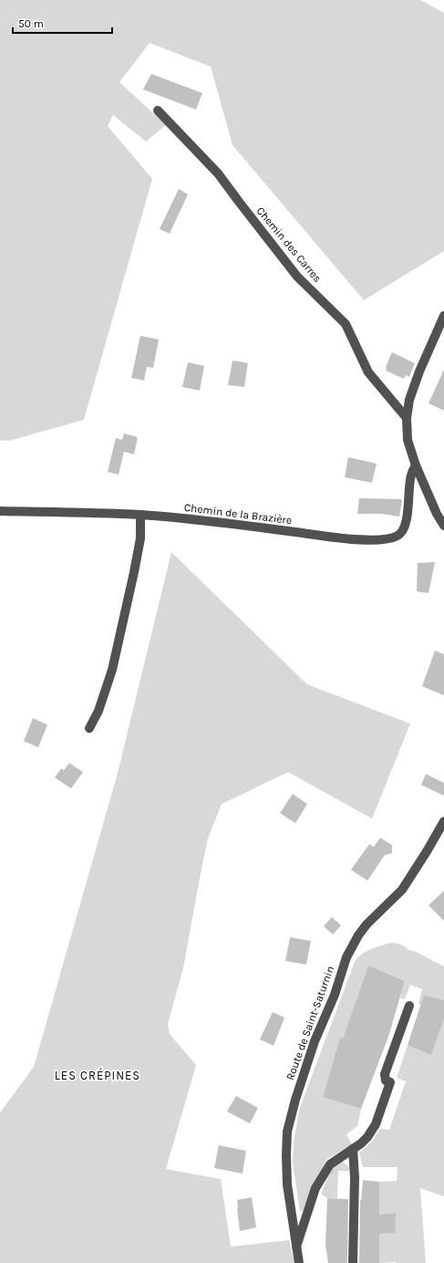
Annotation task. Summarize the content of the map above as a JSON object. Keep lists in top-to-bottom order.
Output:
{
  "streets": {
    "street": ["Chemin des Carres", "Chemin de la Brazière", "Route de Saint-Saturnin"]
  },
  "districts": ["LES CRÉPINES"],
  "scale_bar": "50 m"
}
